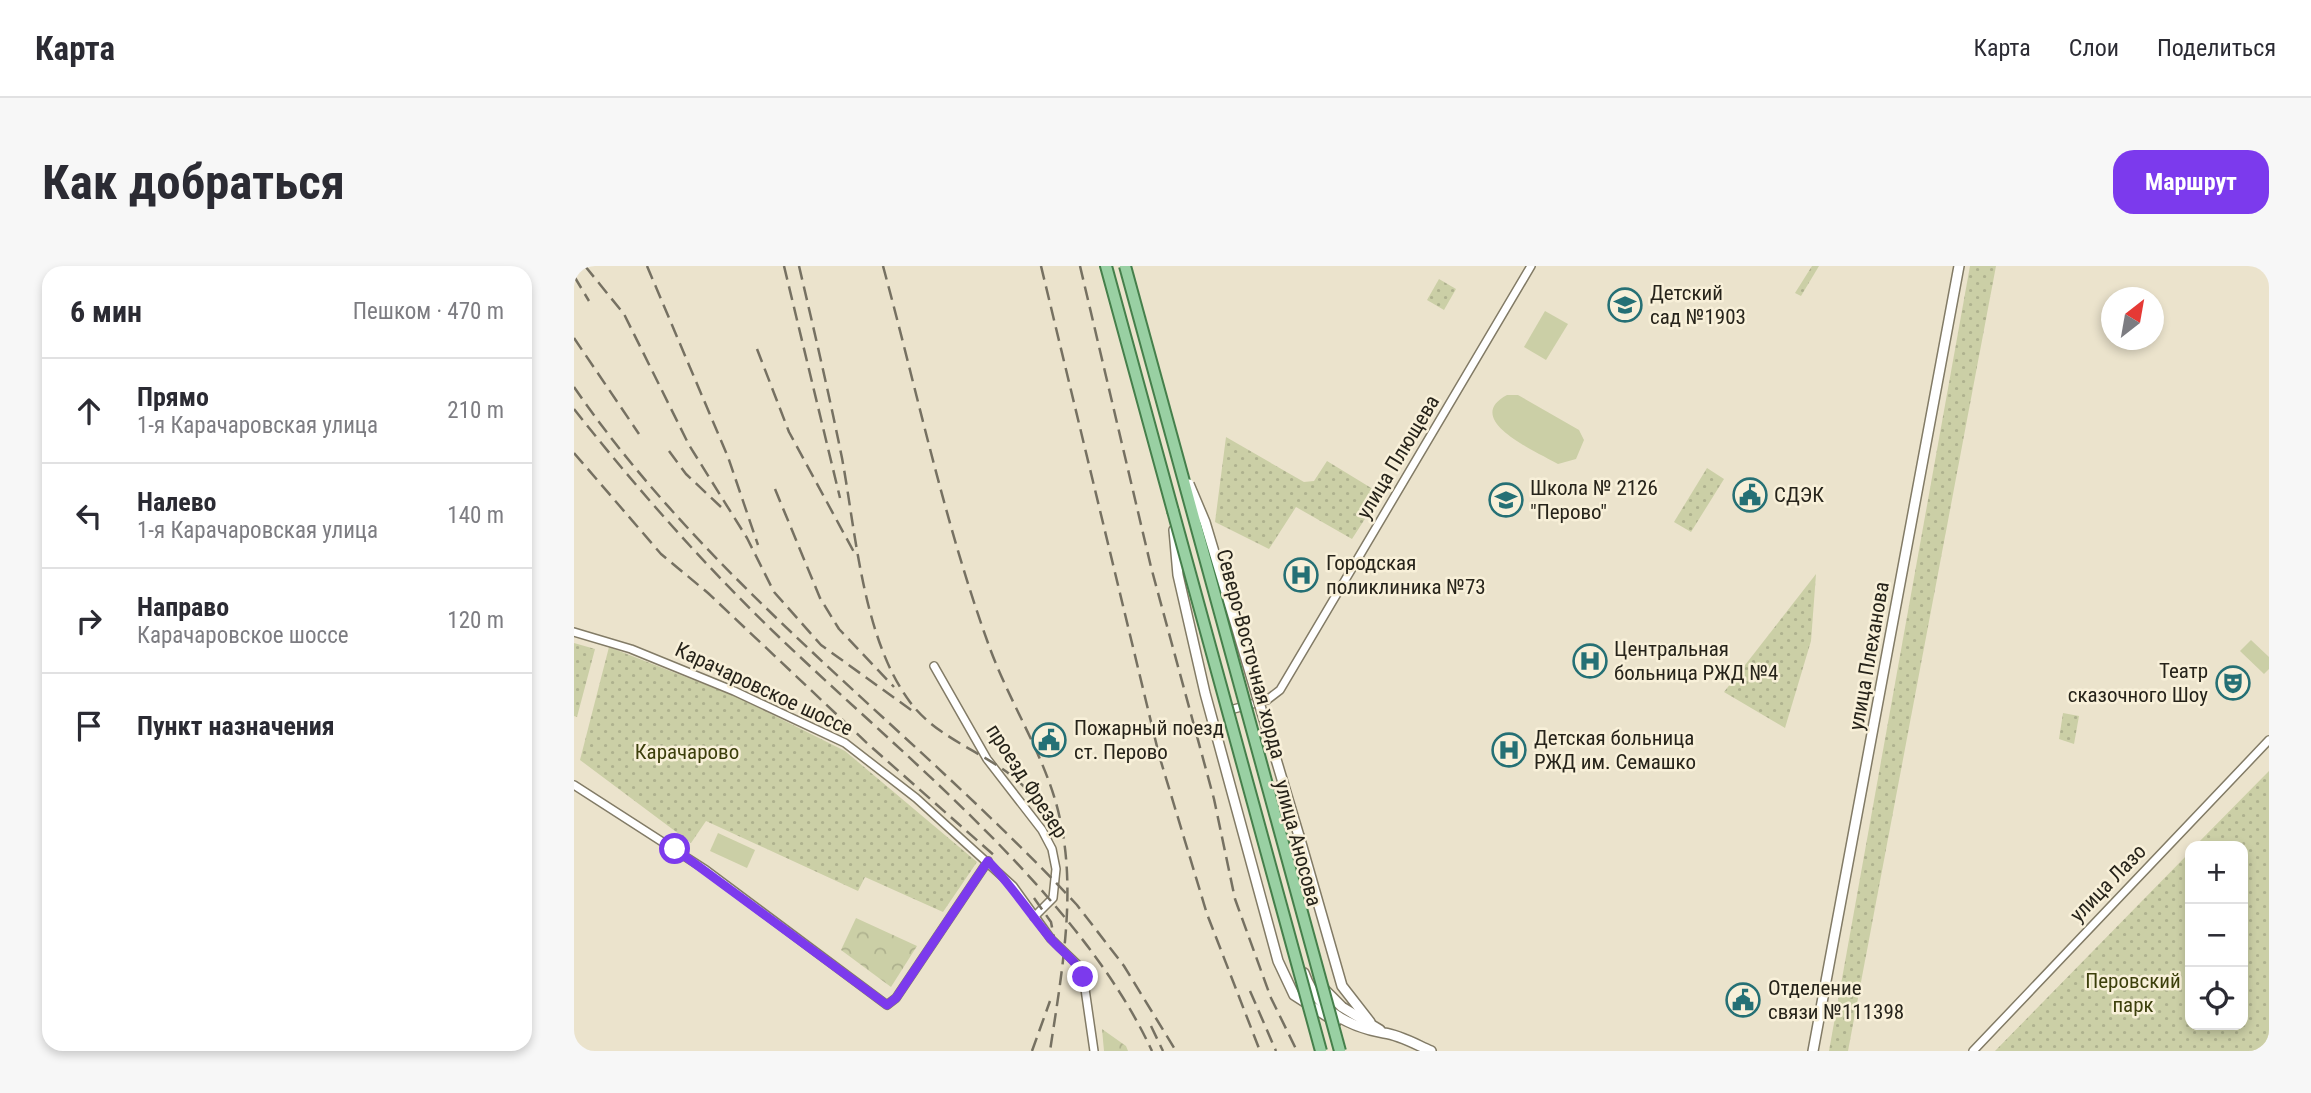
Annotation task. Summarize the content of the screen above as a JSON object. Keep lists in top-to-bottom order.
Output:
{
  "streets": {
    "main road": ["Северо-Восточная хорда"],
    "street": [
      "улица Плющева",
      "улица Плеханова",
      "Карачаровское шоссе",
      "проезд Фрезер",
      "улица Аносова",
      "улица Лазо"
    ]
  },
  "crossings": [
    ["улица Плющева", "улица Аносова"],
    ["Северо-Восточная хорда", "улица Аносова"],
    ["Карачаровское шоссе", "проезд Фрезер"]
  ],
  "parks": ["Карачарово", "Перовский парк"],
  "places": {
    "school or university": ["Детский сад №1903", "Школа № 2126 \"Перово\""],
    "public building": ["СДЭК", "Пожарный поезд ст. Перово", "Отделение связи №111398"],
    "hospital": ["Городская поликлиника №73", "Центральная больница РЖД №4", "Детская больница РЖД им. Семашко"],
    "theatre": ["Театр сказочного Шоу"]
  },
  "north": "top right",
  "page": {
    "header": "Карта",
    "nav": ["Карта", "Слои", "Поделиться"],
    "buttons": "Маршрут",
    "title": "Как добраться",
    "heading": ["6 мин", "Пешком · 470 m"],
    "list": [
      ["Прямо", "1-я Карачаровская улица", "210 m"],
      ["Налево", "1-я Карачаровская улица", "140 m"],
      ["Направо", "Карачаровское шоссе", "120 m"],
      "Пункт назначения"
    ],
    "map_buttons": ["+", "−"]
  }
}
